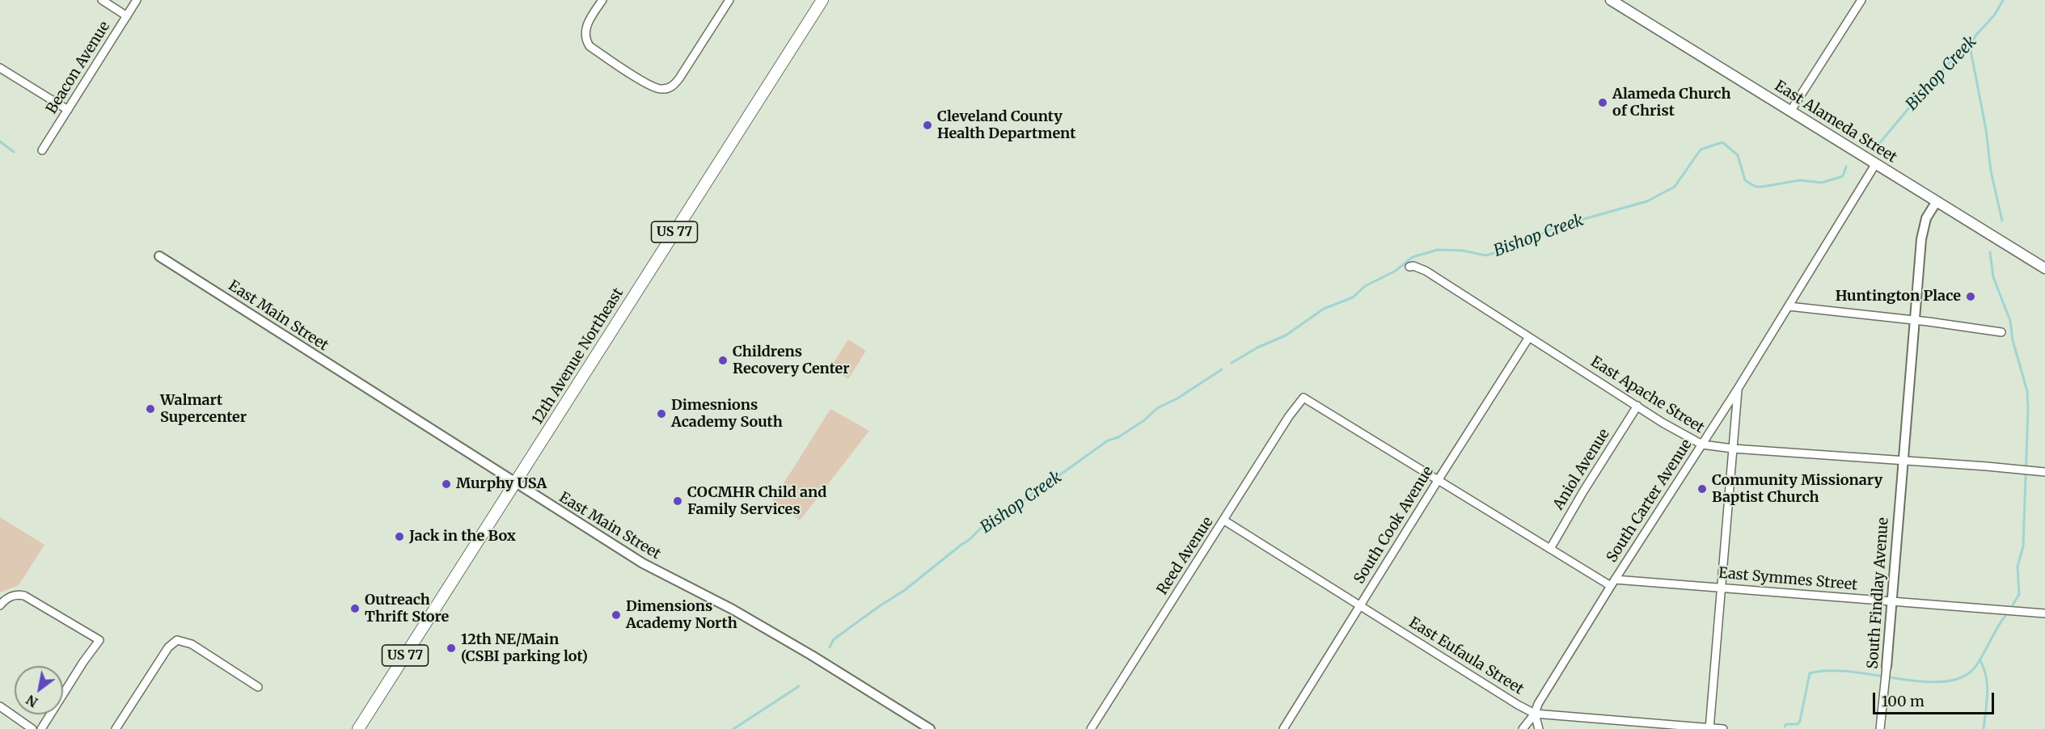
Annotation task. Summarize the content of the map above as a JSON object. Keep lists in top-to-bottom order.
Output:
{
  "streets": {
    "main road": ["East Alameda Street", "US 77", "12th Avenue Northeast"],
    "street": [
      "Beacon Avenue",
      "East Main Street",
      "East Apache Street",
      "Aniol Avenue",
      "South Carter Avenue",
      "South Cook Avenue",
      "Reed Avenue",
      "East Symmes Street",
      "South Findlay Avenue",
      "East Eufaula Street"
    ]
  },
  "crossings": [
    ["East Alameda Street", "South Carter Avenue"],
    ["East Alameda Street", "South Findlay Avenue"],
    ["East Main Street", "12th Avenue Northeast"],
    ["East Apache Street", "Aniol Avenue"],
    ["East Apache Street", "South Carter Avenue"],
    ["East Apache Street", "South Cook Avenue"],
    ["East Apache Street", "South Findlay Avenue"],
    ["Aniol Avenue", "East Symmes Street"],
    ["South Carter Avenue", "East Symmes Street"],
    ["South Carter Avenue", "East Eufaula Street"],
    ["South Cook Avenue", "East Symmes Street"],
    ["South Cook Avenue", "East Eufaula Street"],
    ["Reed Avenue", "East Symmes Street"],
    ["Reed Avenue", "East Eufaula Street"],
    ["East Symmes Street", "South Findlay Avenue"]
  ],
  "water": ["Bishop Creek"],
  "places": [
    "Alameda Church of Christ",
    "Cleveland County Health Department",
    "Huntington Place",
    "Childrens Recovery Center",
    "Walmart Supercenter",
    "Dimesnions Academy South",
    "Murphy USA",
    "Community Missionary Baptist Church",
    "COCMHR Child and Family Services",
    "Jack in the Box",
    "Outreach Thrift Store",
    "Dimensions Academy North",
    "12th NE/Main (CSBI parking lot)"
  ],
  "scale_bar": "100 m",
  "north": "bottom left"
}
